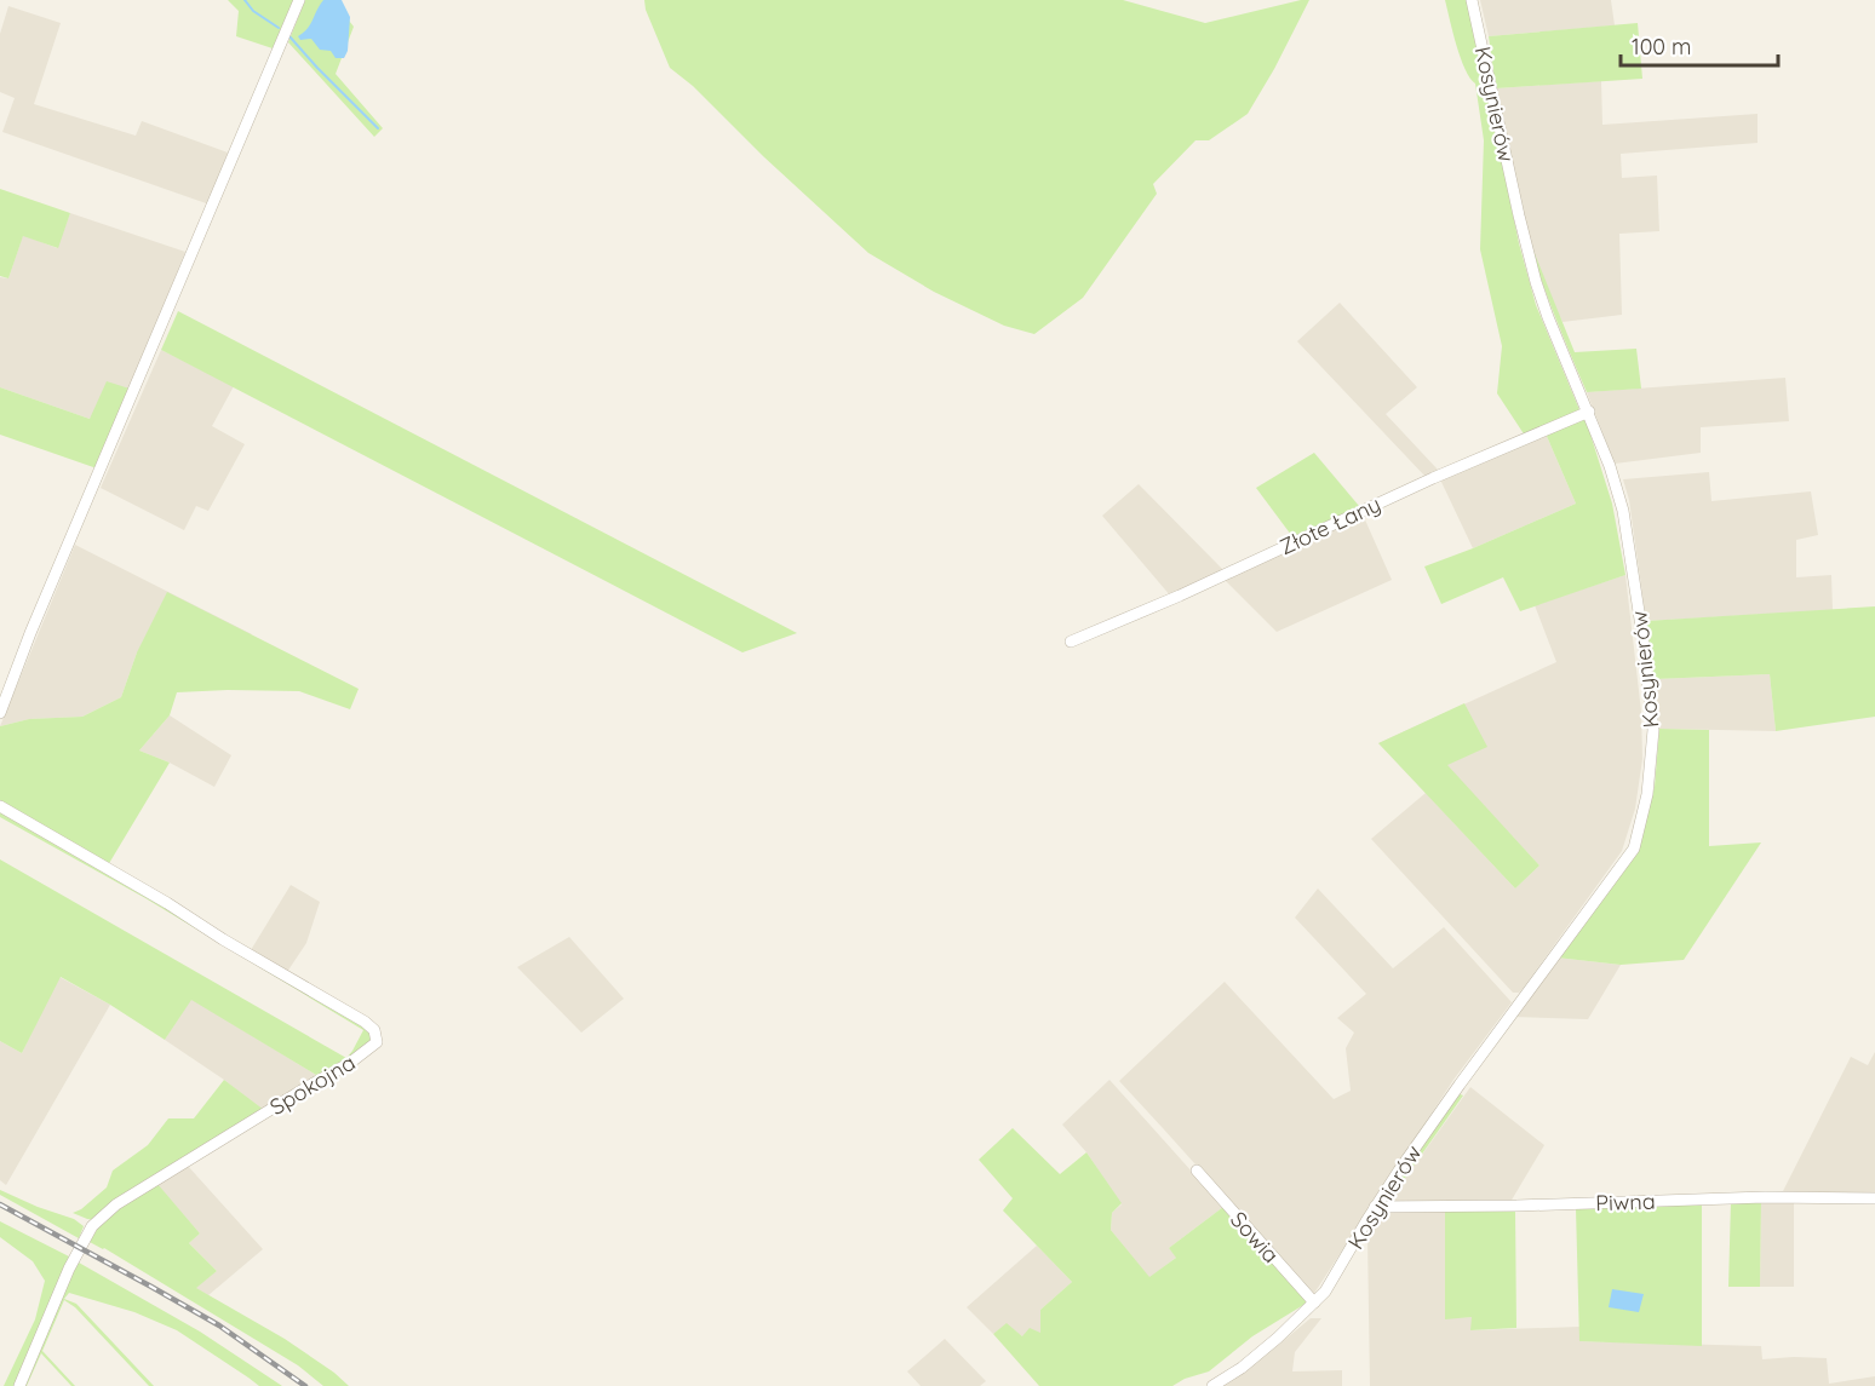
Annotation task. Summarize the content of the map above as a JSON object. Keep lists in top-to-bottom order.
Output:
{
  "streets": {
    "street": [
      "Kosynierów",
      "Złote Łany",
      "Spokojna",
      "Piwna",
      "Sowia"
    ]
  },
  "crossings": [
    ["Kosynierów", "Złote Łany"],
    ["Kosynierów", "Piwna"],
    ["Kosynierów", "Sowia"]
  ],
  "scale_bar": "100 m"
}
